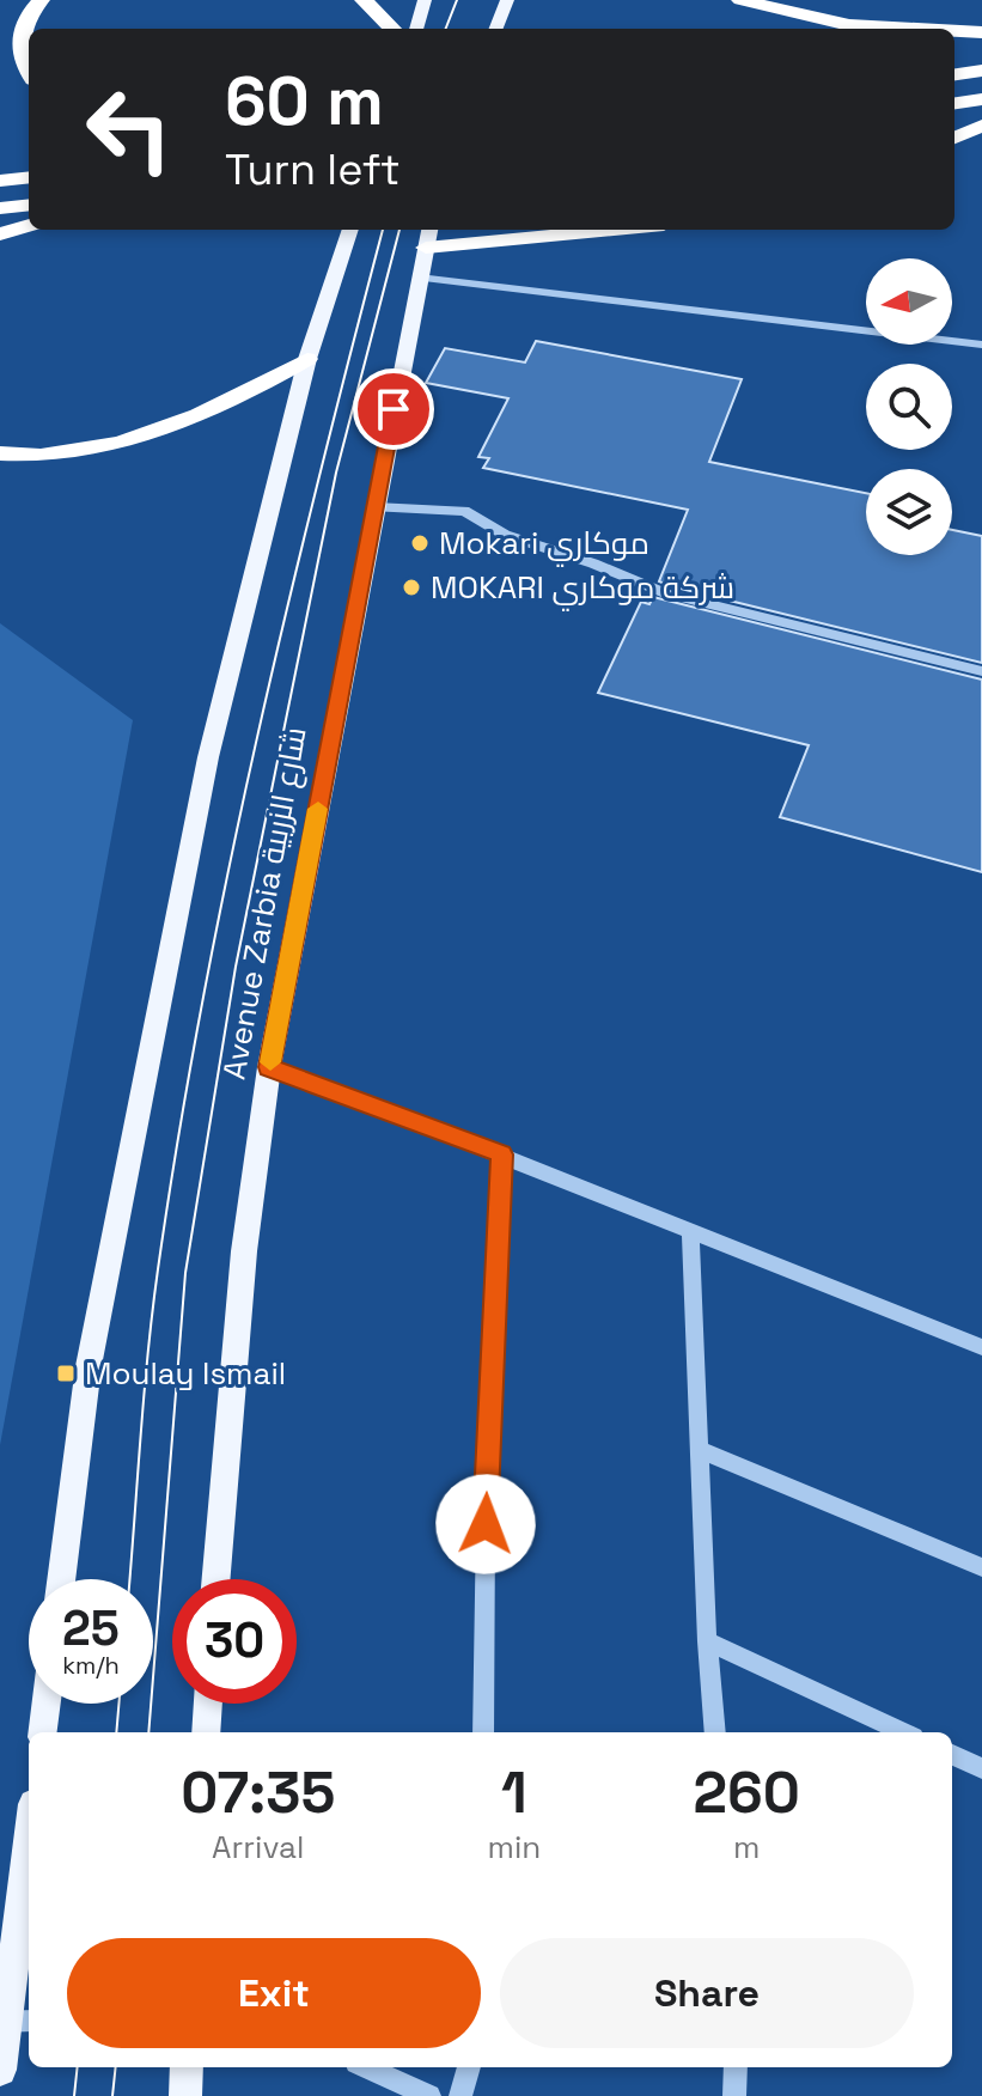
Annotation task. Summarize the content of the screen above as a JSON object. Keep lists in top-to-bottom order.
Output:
{
  "streets": {
    "main road": ["Avenue Zarbia شارع الزربية"]
  },
  "places": {
    "other": ["Mokari موكاري", "MOKARI شركة موكاري"],
    "transit": ["Moulay Ismail"]
  },
  "north": "left",
  "page": {
    "turn": ["60 m", "Turn left"],
    "speed": "25 km/h",
    "limit": "30",
    "eta": [
      "07:35",
      "Arrival",
      "1",
      "min",
      "260",
      "m"
    ],
    "buttons": ["Exit", "Share"]
  }
}
